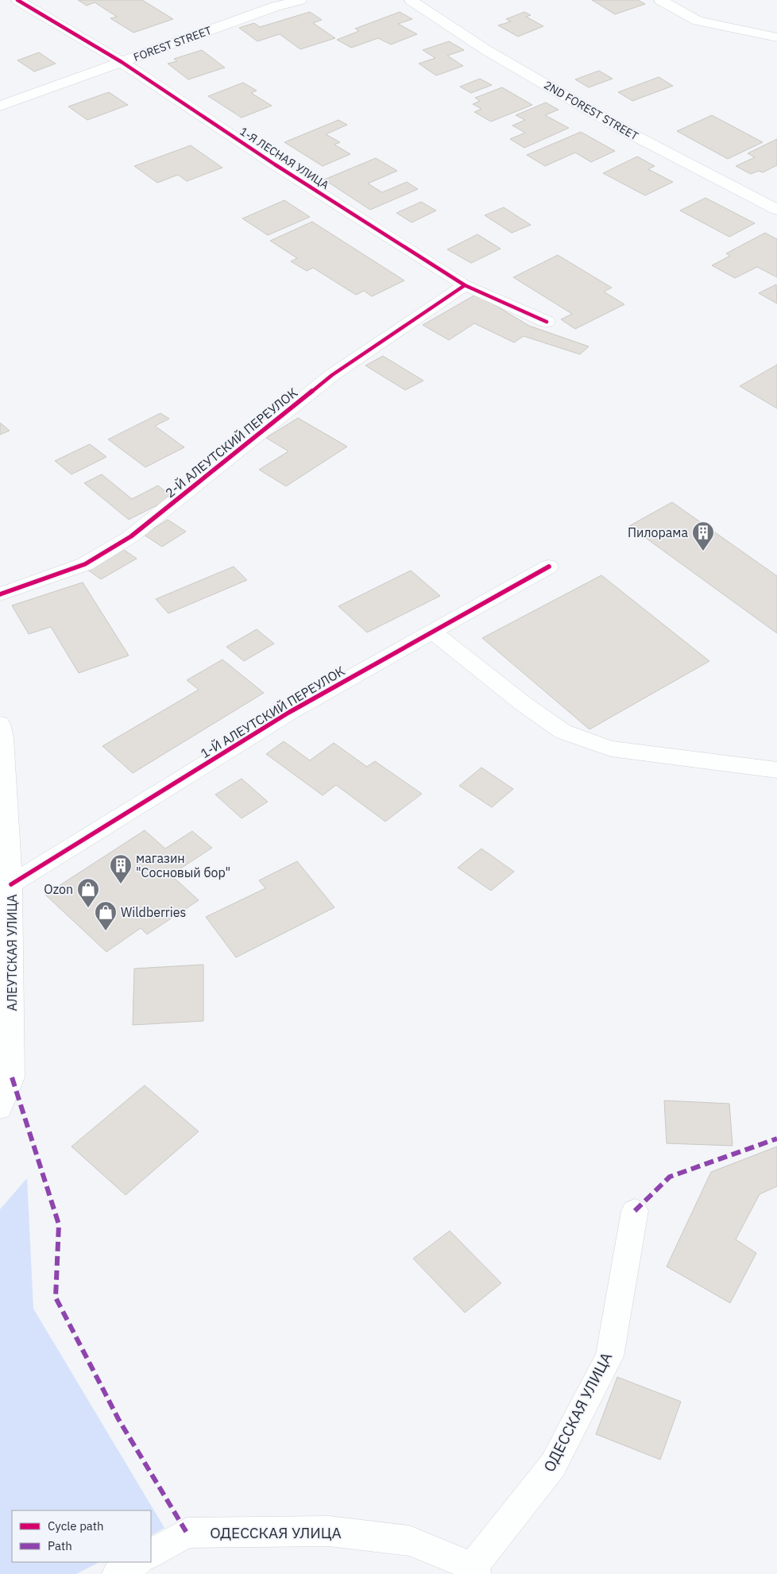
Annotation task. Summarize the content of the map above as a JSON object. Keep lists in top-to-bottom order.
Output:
{
  "streets": {
    "street": [
      "FOREST STREET",
      "2ND FOREST STREET",
      "1-Я ЛЕСНАЯ УЛИЦА",
      "2-Й АЛЕУТСКИЙ ПЕРЕУЛОК",
      "1-Й АЛЕУТСКИЙ ПЕРЕУЛОК",
      "АЛЕУТСКАЯ УЛИЦА",
      "ОДЕССКАЯ УЛИЦА"
    ]
  },
  "crossings": [
    ["FOREST STREET", "1-Я ЛЕСНАЯ УЛИЦА"],
    ["1-Я ЛЕСНАЯ УЛИЦА", "2-Й АЛЕУТСКИЙ ПЕРЕУЛОК"],
    ["1-Й АЛЕУТСКИЙ ПЕРЕУЛОК", "АЛЕУТСКАЯ УЛИЦА"]
  ],
  "places": {
    "building": ["Пилорама", "магазин \"Сосновый бор\""],
    "shop": ["Ozon", "Wildberries"]
  },
  "legend": ["Cycle path", "Path"]
}
